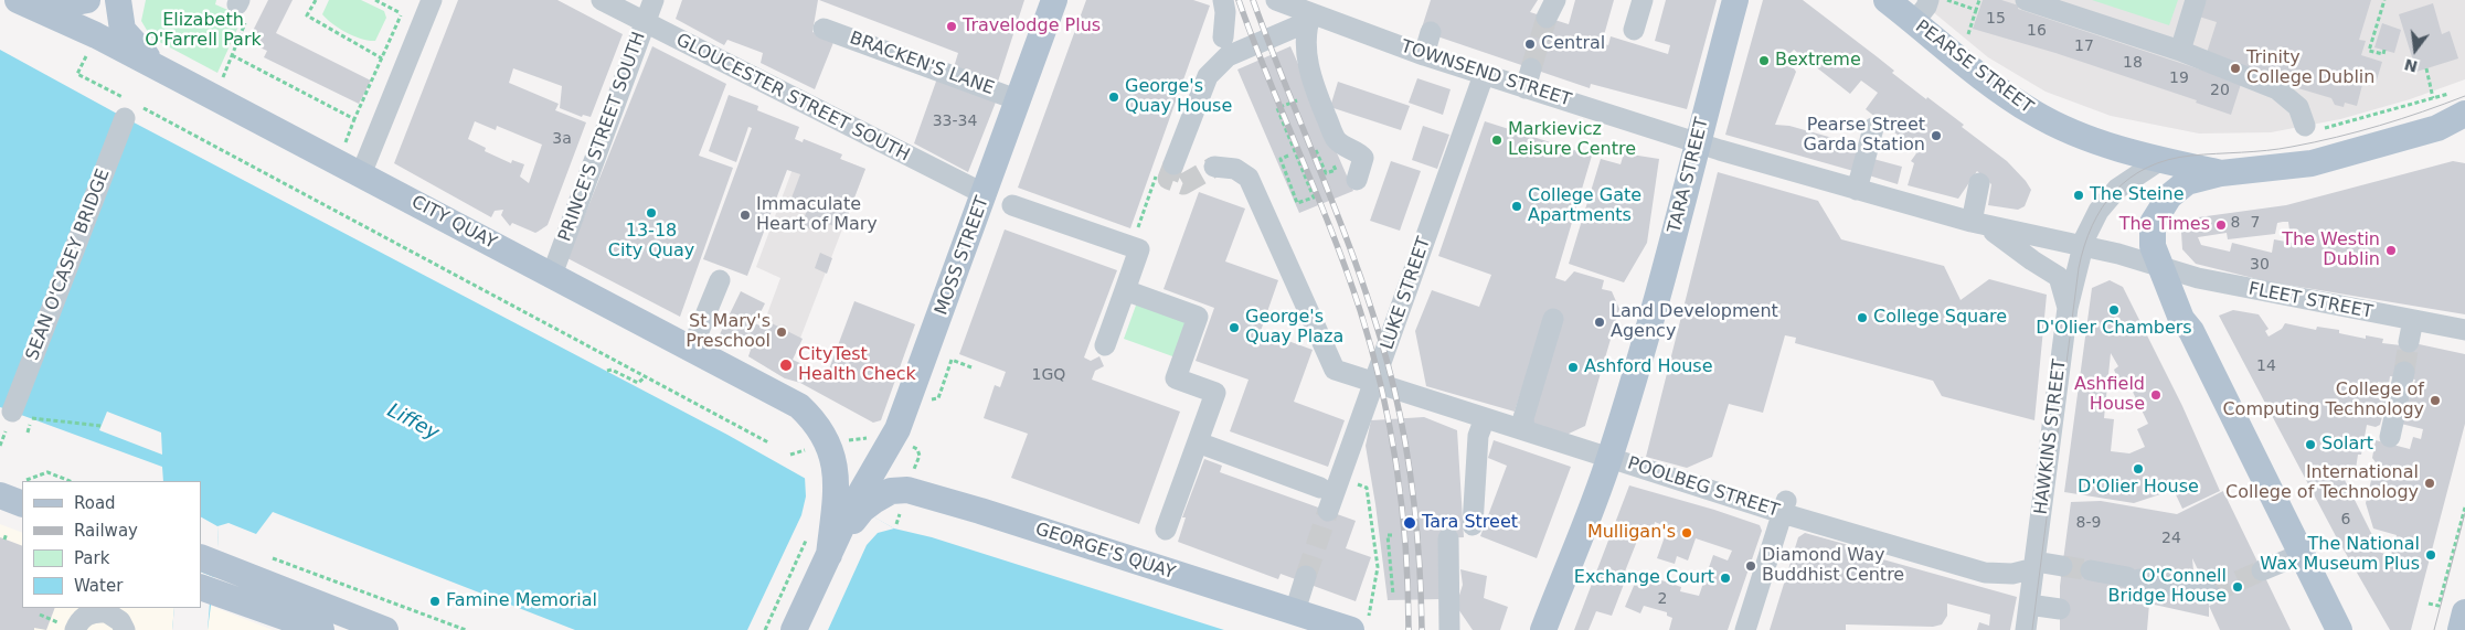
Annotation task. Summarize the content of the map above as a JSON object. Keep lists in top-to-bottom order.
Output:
{
  "streets": {
    "main road": [
      "PEARSE STREET",
      "TARA STREET",
      "CITY QUAY",
      "MOSS STREET",
      "GEORGE'S QUAY"
    ],
    "street": [
      "BRACKEN'S LANE",
      "TOWNSEND STREET",
      "GLOUCESTER STREET SOUTH",
      "PRINCE'S STREET SOUTH",
      "SEAN O'CASEY BRIDGE",
      "LUKE STREET",
      "FLEET STREET",
      "HAWKINS STREET",
      "POOLBEG STREET"
    ]
  },
  "crossings": [
    ["BRACKEN'S LANE", "MOSS STREET"],
    ["PEARSE STREET", "HAWKINS STREET"],
    ["TOWNSEND STREET", "TARA STREET"],
    ["TOWNSEND STREET", "LUKE STREET"],
    ["TOWNSEND STREET", "FLEET STREET"],
    ["TOWNSEND STREET", "HAWKINS STREET"],
    ["GLOUCESTER STREET SOUTH", "PRINCE'S STREET SOUTH"],
    ["GLOUCESTER STREET SOUTH", "MOSS STREET"],
    ["PRINCE'S STREET SOUTH", "CITY QUAY"],
    ["TARA STREET", "POOLBEG STREET"],
    ["CITY QUAY", "MOSS STREET"],
    ["CITY QUAY", "GEORGE'S QUAY"],
    ["MOSS STREET", "GEORGE'S QUAY"],
    ["LUKE STREET", "POOLBEG STREET"],
    ["HAWKINS STREET", "POOLBEG STREET"]
  ],
  "water": ["Liffey"],
  "parks": ["Elizabeth O'Farrell Park"],
  "places": [
    "Travelodge Plus",
    "Central",
    "Bextreme",
    "Trinity College Dublin",
    "George's Quay House",
    "Pearse Street Garda Station",
    "Markievicz Leisure Centre",
    "The Steine",
    "College Gate Apartments",
    "13-18 City Quay",
    "Immaculate Heart of Mary",
    "The Times",
    "The Westin Dublin",
    "D'Olier Chambers",
    "College Square",
    "Land Development Agency",
    "George's Quay Plaza",
    "St Mary's Preschool",
    "CityTest Health Check",
    "Ashford House",
    "Ashfield House",
    "College of Computing Technology",
    "Solart",
    "D'Olier House",
    "International College of Technology",
    "Tara Street",
    "Mulligan's",
    "The National Wax Museum Plus",
    "Diamond Way Buddhist Centre",
    "Exchange Court",
    "O'Connell Bridge House",
    "Famine Memorial"
  ],
  "house_numbers": [
    "15",
    "16",
    "17",
    "18",
    "19",
    "20",
    "33-34",
    "3a",
    "8",
    "7",
    "30",
    "14",
    "1GQ",
    "6",
    "8-9",
    "24",
    "2"
  ],
  "legend": [
    "Road",
    "Railway",
    "Park",
    "Water"
  ],
  "north": "bottom"
}
